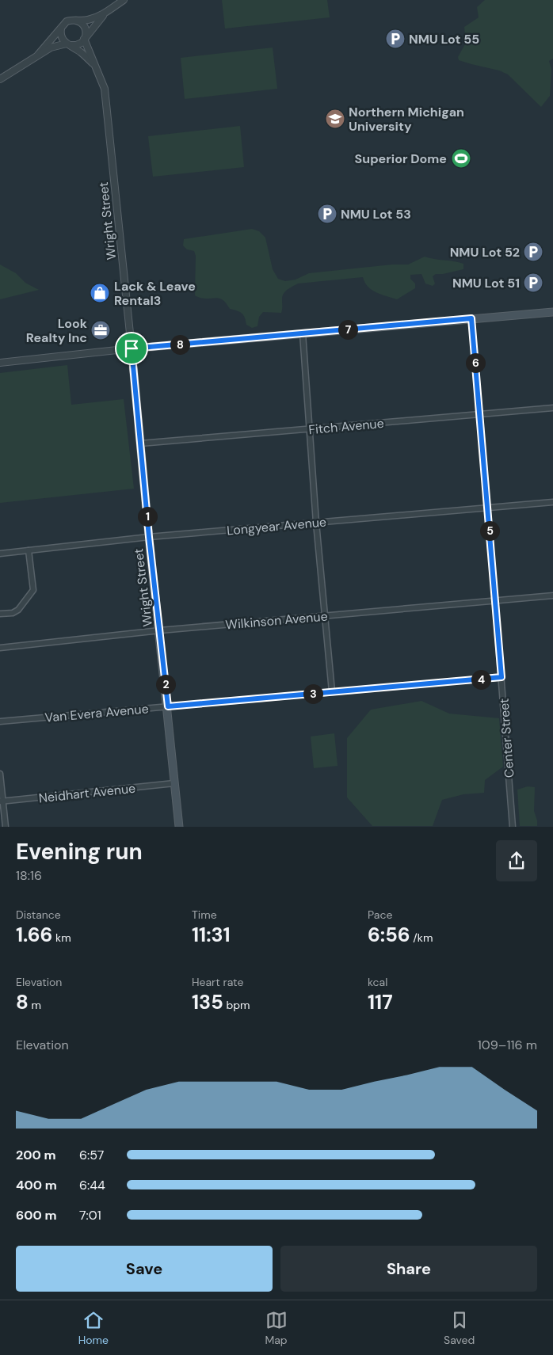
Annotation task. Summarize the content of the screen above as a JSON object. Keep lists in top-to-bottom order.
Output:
{
  "streets": {
    "main road": ["Wright Street"],
    "street": [
      "Fitch Avenue",
      "Longyear Avenue",
      "Wilkinson Avenue",
      "Van Evera Avenue",
      "Center Street",
      "Neidhart Avenue"
    ]
  },
  "crossings": [
    ["Wright Street", "Fitch Avenue"],
    ["Wright Street", "Longyear Avenue"],
    ["Wright Street", "Wilkinson Avenue"],
    ["Wright Street", "Van Evera Avenue"],
    ["Wright Street", "Neidhart Avenue"],
    ["Fitch Avenue", "Center Street"],
    ["Longyear Avenue", "Center Street"],
    ["Wilkinson Avenue", "Center Street"],
    ["Van Evera Avenue", "Center Street"]
  ],
  "places": {
    "parking": [
      "NMU Lot 55",
      "NMU Lot 53",
      "NMU Lot 52",
      "NMU Lot 51"
    ],
    "school or university": ["Northern Michigan University"],
    "sports": ["Superior Dome"],
    "shop": ["Lack & Leave Rental3"],
    "office": ["Look Realty Inc"]
  },
  "page": {
    "pins": [
      "7",
      "8",
      "6",
      "1",
      "5",
      "4",
      "2",
      "3"
    ],
    "heading": ["Evening run", "18:16"],
    "stats": [
      ["Distance", "1.66 km"],
      ["Time", "11:31"],
      ["Pace", "6:56 /km"],
      ["Elevation", "8 m"],
      ["Heart rate", "135 bpm"],
      ["kcal", "117"]
    ],
    "chart": ["Elevation", "109–116 m"],
    "list": [
      {
        "name": "200 m",
        "note": "6:57"
      },
      {
        "name": "400 m",
        "note": "6:44"
      },
      {
        "name": "600 m",
        "note": "7:01"
      }
    ],
    "buttons": ["Save", "Share"],
    "tabs": ["Home", "Map", "Saved"]
  }
}
